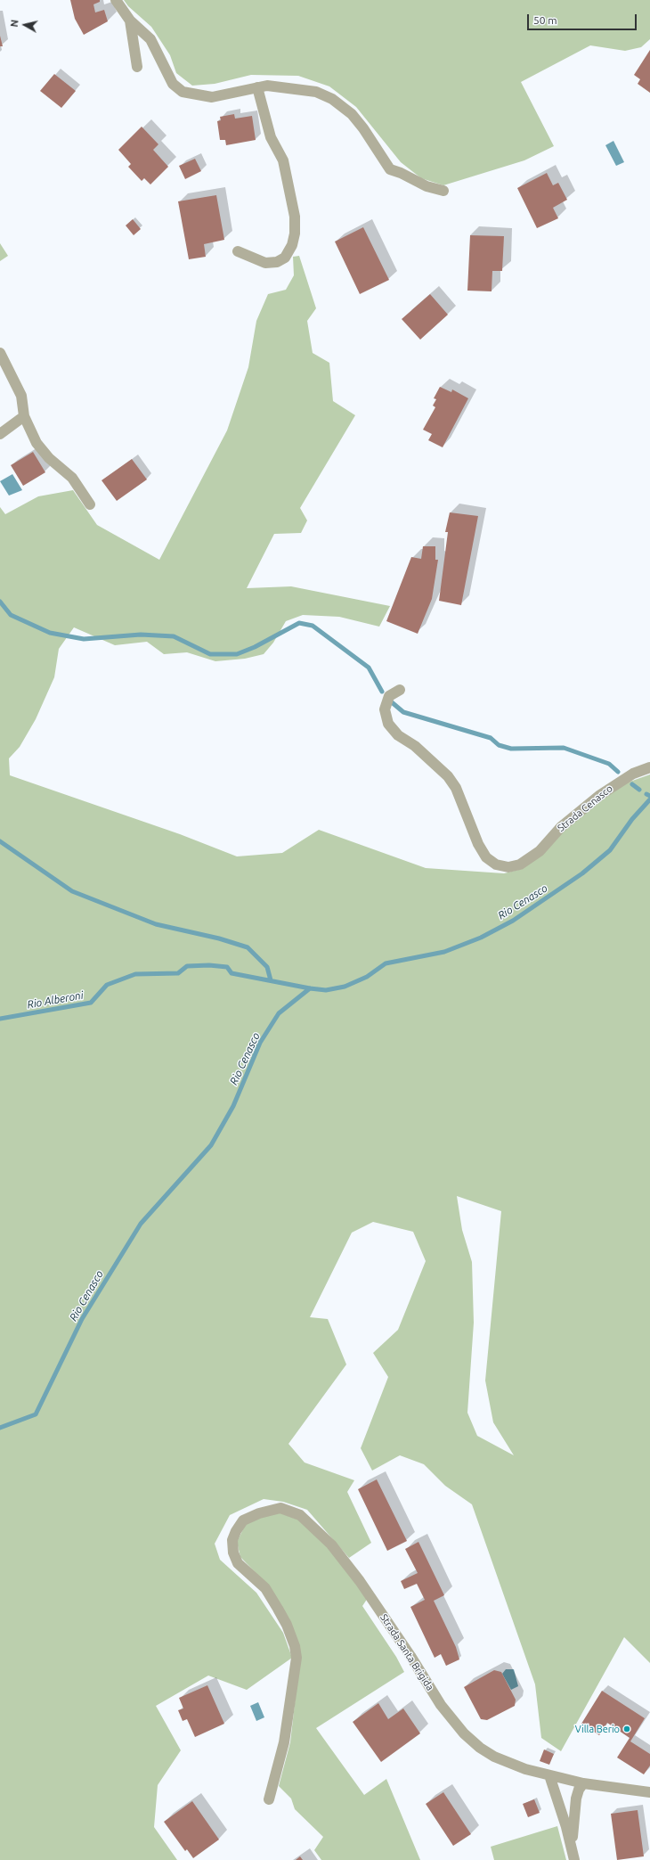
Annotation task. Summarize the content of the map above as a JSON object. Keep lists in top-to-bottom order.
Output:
{
  "streets": {
    "street": ["Strada Cenasco", "Strada Santa Brigida"]
  },
  "water": ["Rio Cenasco", "Rio Alberoni"],
  "places": ["Villa Berio"],
  "scale_bar": "50 m",
  "north": "left"
}
